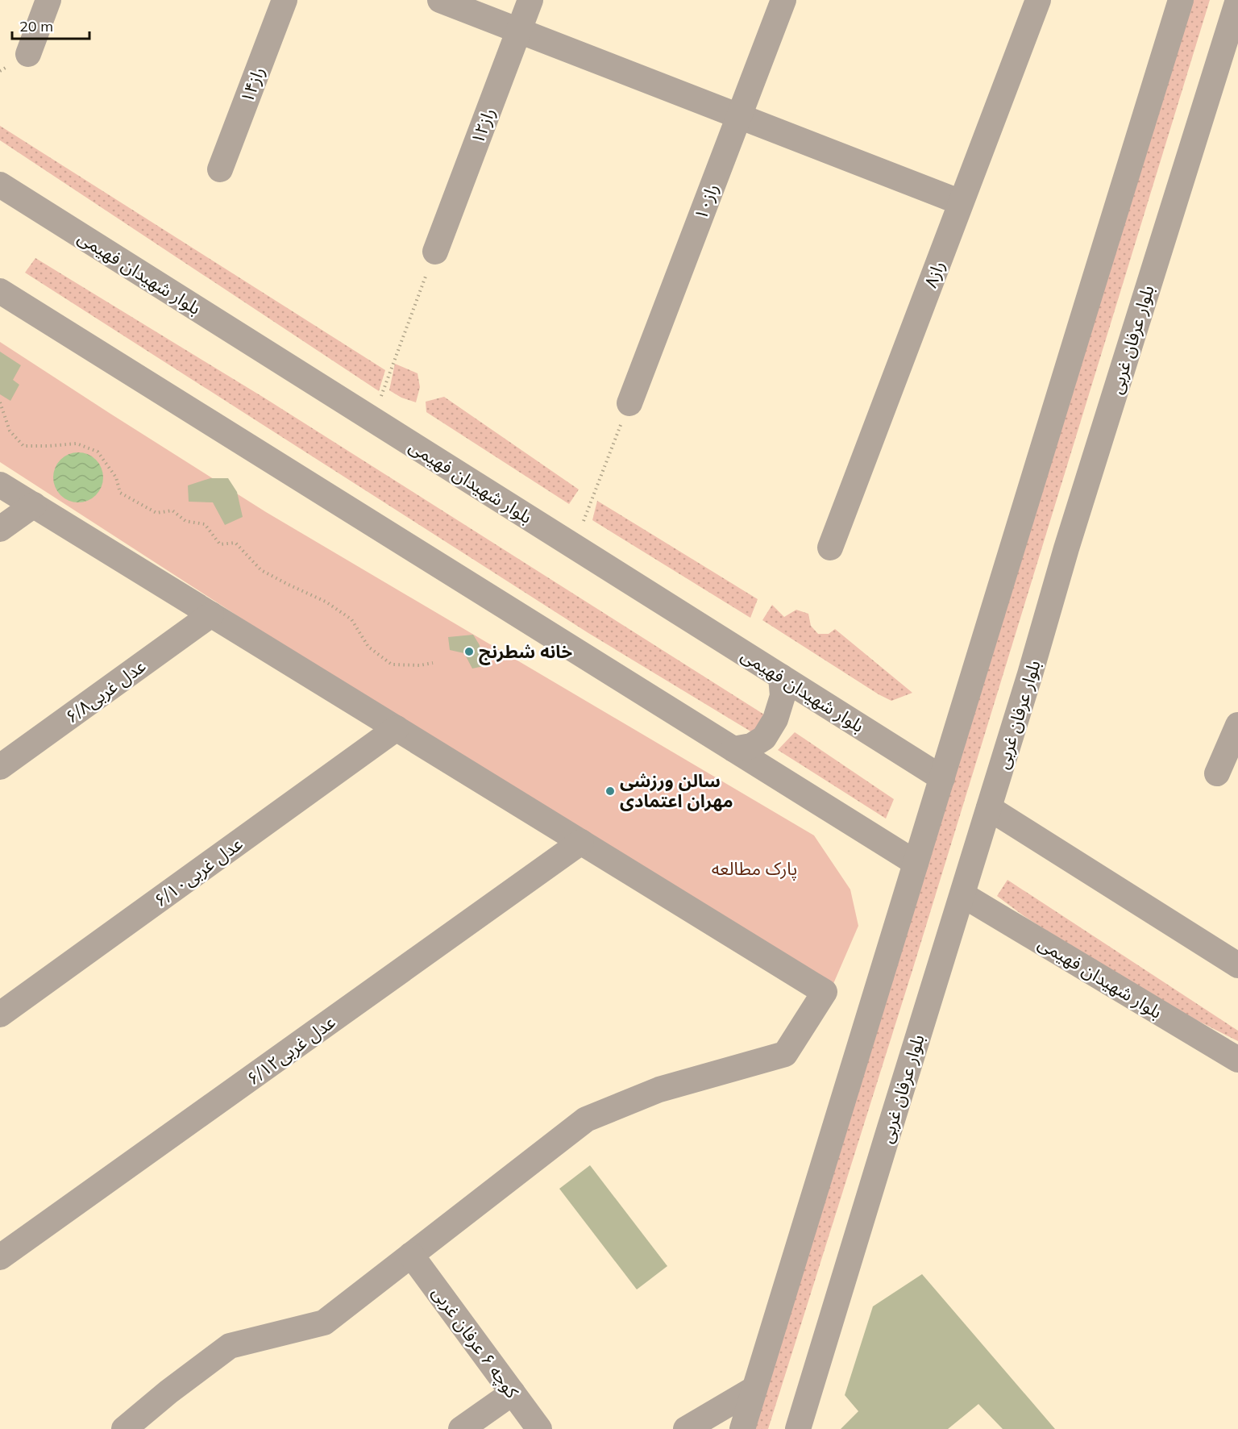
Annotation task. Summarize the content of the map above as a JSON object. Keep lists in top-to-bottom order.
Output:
{
  "streets": {
    "street": [
      "راز۱۴",
      "راز۱۲",
      "راز۱۰",
      "بلوار شهیدان فهیمی",
      "راز۸",
      "بلوار عرفان غربی",
      "۶/۸عدل غربی",
      "۶/۱۰عدل غربی",
      "۶/۱۲عدل غربی",
      "کوچه ۶ عرفان غربی"
    ]
  },
  "crossings": [
    ["بلوار شهیدان فهیمی", "بلوار عرفان غربی"]
  ],
  "parks": ["پارک مطالعه"],
  "places": ["خانه شطرنج", "سالن ورزشی مهران اعتمادی"],
  "scale_bar": "20 m"
}
